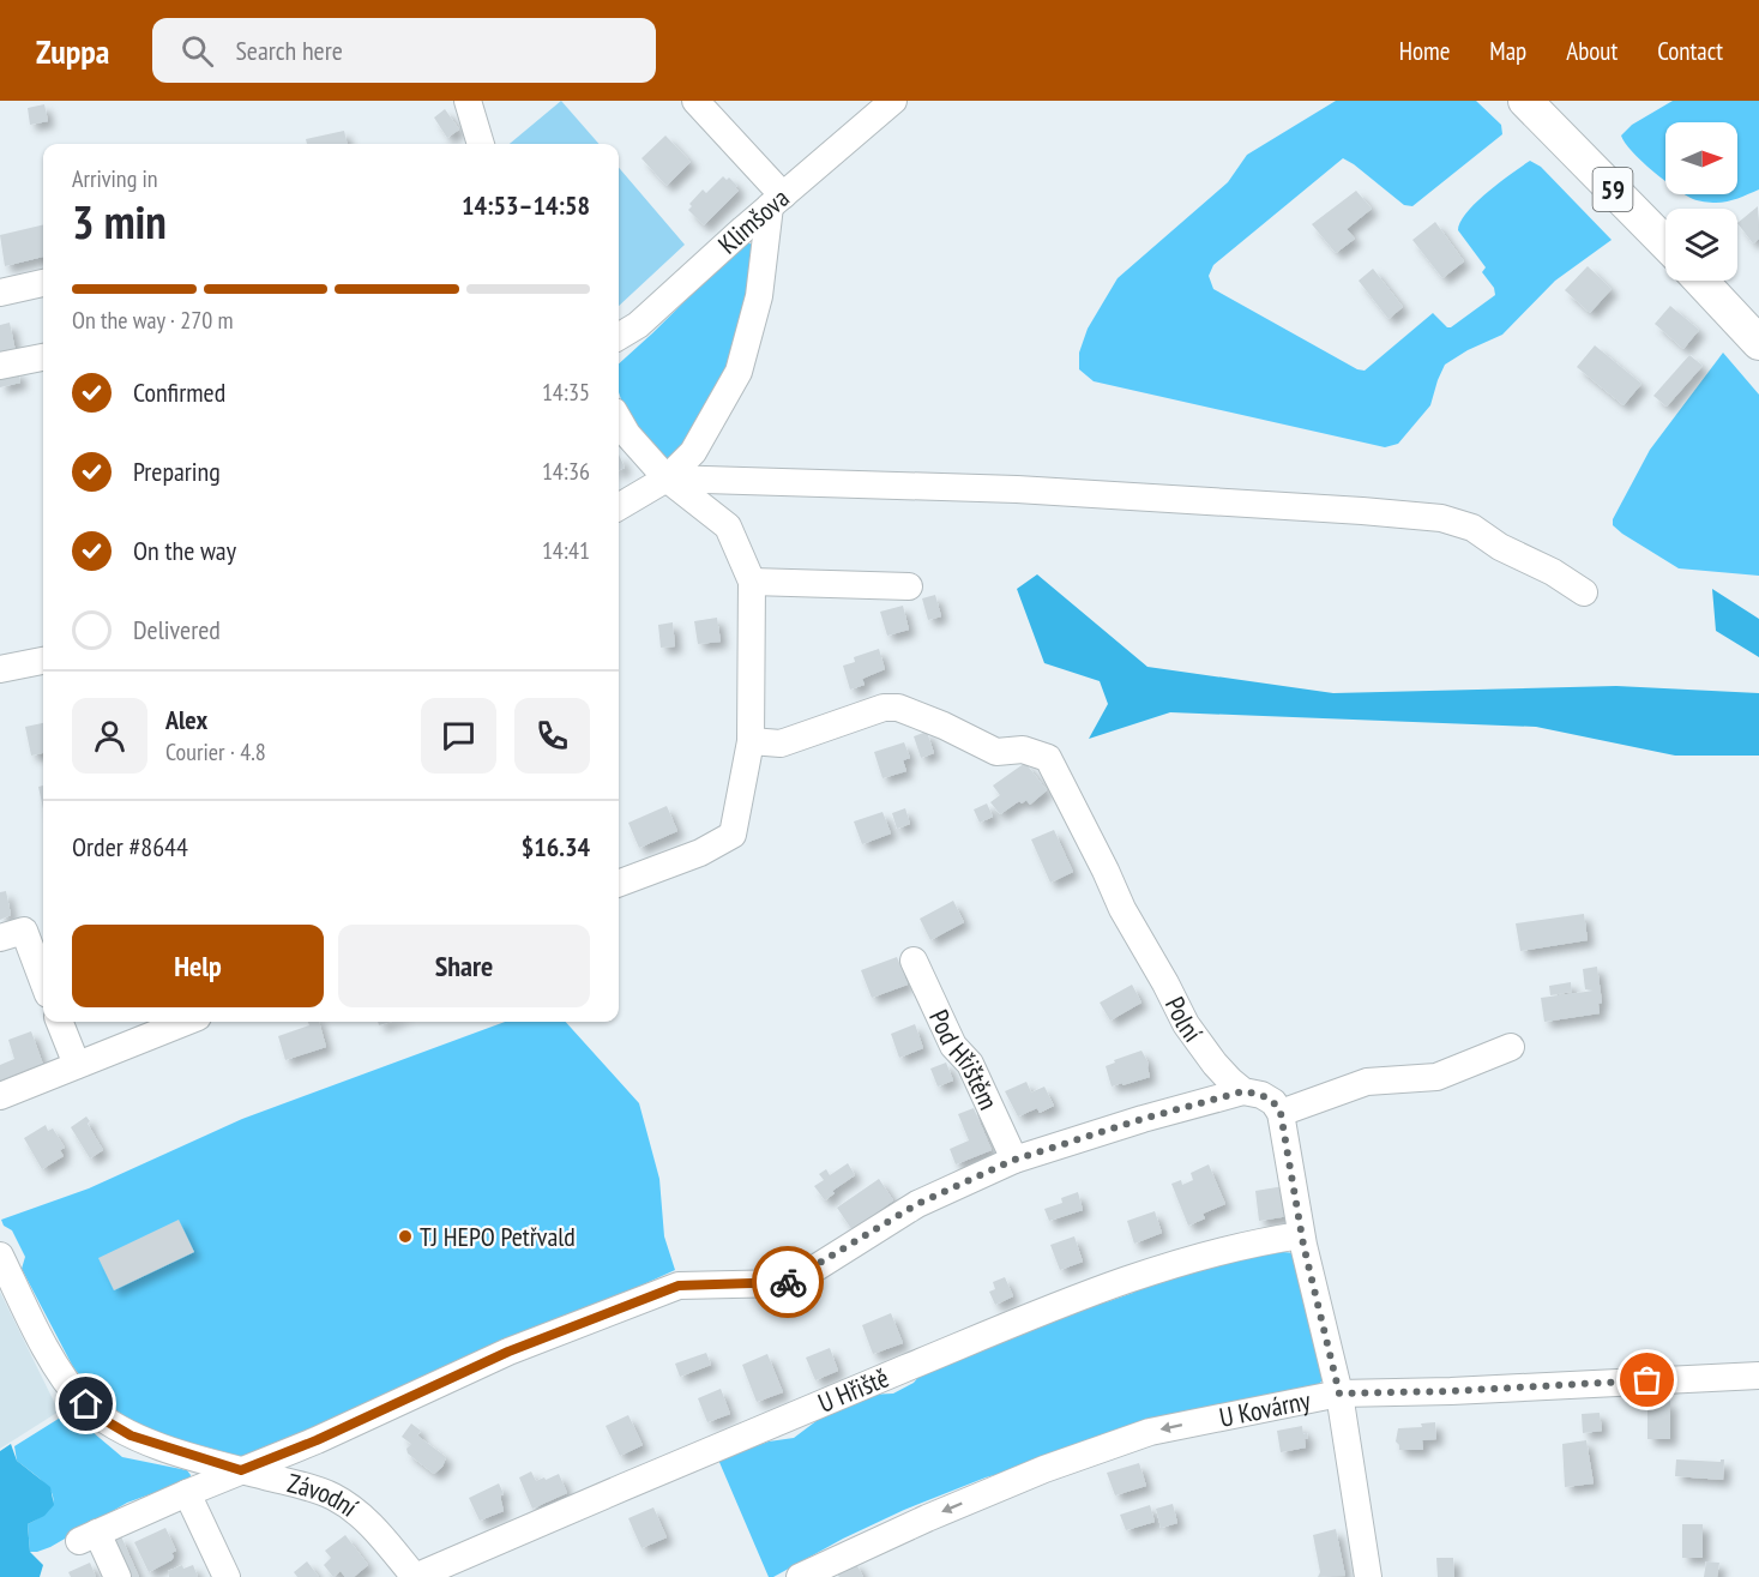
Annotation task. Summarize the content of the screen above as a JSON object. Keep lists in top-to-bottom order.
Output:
{
  "streets": {
    "main road": ["59"],
    "street": [
      "Klimšova",
      "Polní",
      "Pod Hřištěm",
      "U Hřiště",
      "U Kovárny",
      "Závodní"
    ]
  },
  "crossings": [
    ["U Hřiště", "Závodní"]
  ],
  "one_way": ["U Kovárny"],
  "places": ["TJ HEPO Petřvald"],
  "north": "right",
  "page": {
    "header": "Zuppa",
    "search": "Search here",
    "nav": [
      "Home",
      "Map",
      "About",
      "Contact"
    ],
    "heading": ["3 min", "Arriving in", "14:53–14:58"],
    "panel": [
      "Alex",
      "Courier · 4.8",
      "Order #8644",
      "$16.34"
    ],
    "bar": "On the way · 270 m",
    "list": [
      ["Confirmed", "14:35"],
      ["Preparing", "14:36"],
      ["On the way", "14:41"],
      "Delivered"
    ],
    "buttons": ["Help", "Share"]
  }
}
